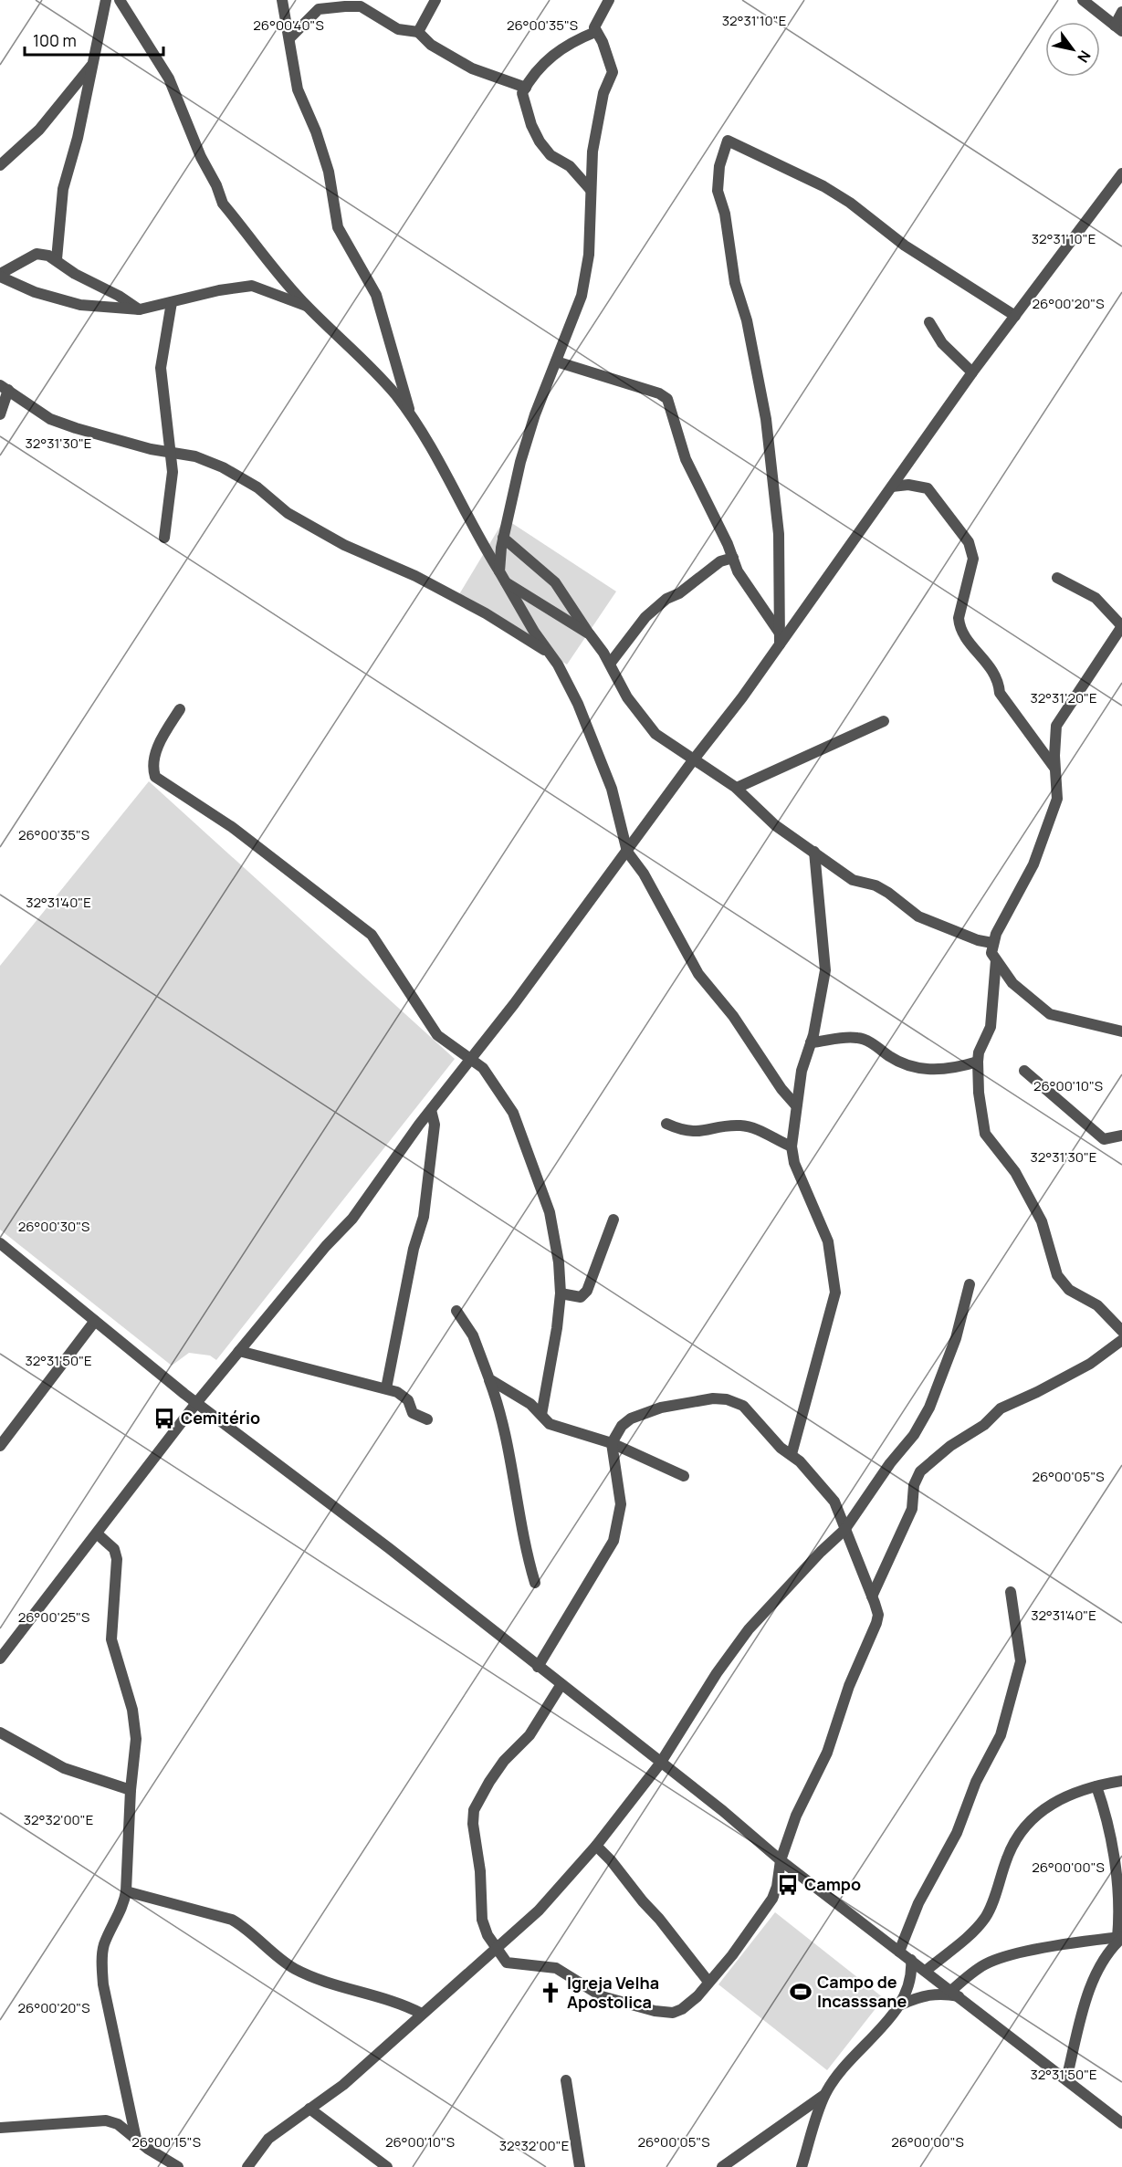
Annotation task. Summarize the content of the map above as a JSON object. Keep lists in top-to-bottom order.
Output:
{
  "places": {
    "bus stop": ["Cemitério", "Campo"],
    "sports": ["Campo de Incasssane"],
    "church": ["Igreja Velha Apostolica"]
  },
  "scale_bar": "100 m",
  "north": "bottom right",
  "coordinates": [
    "32°31'10\"E",
    "26°00'40\"S",
    "26°00'35\"S",
    "26°00'20\"S",
    "32°31'30\"E",
    "32°31'20\"E",
    "32°31'40\"E",
    "26°00'10\"S",
    "26°00'30\"S",
    "32°31'50\"E",
    "26°00'05\"S",
    "26°00'25\"S",
    "32°32'00\"E",
    "26°00'00\"S",
    "26°00'15\"S"
  ]
}
